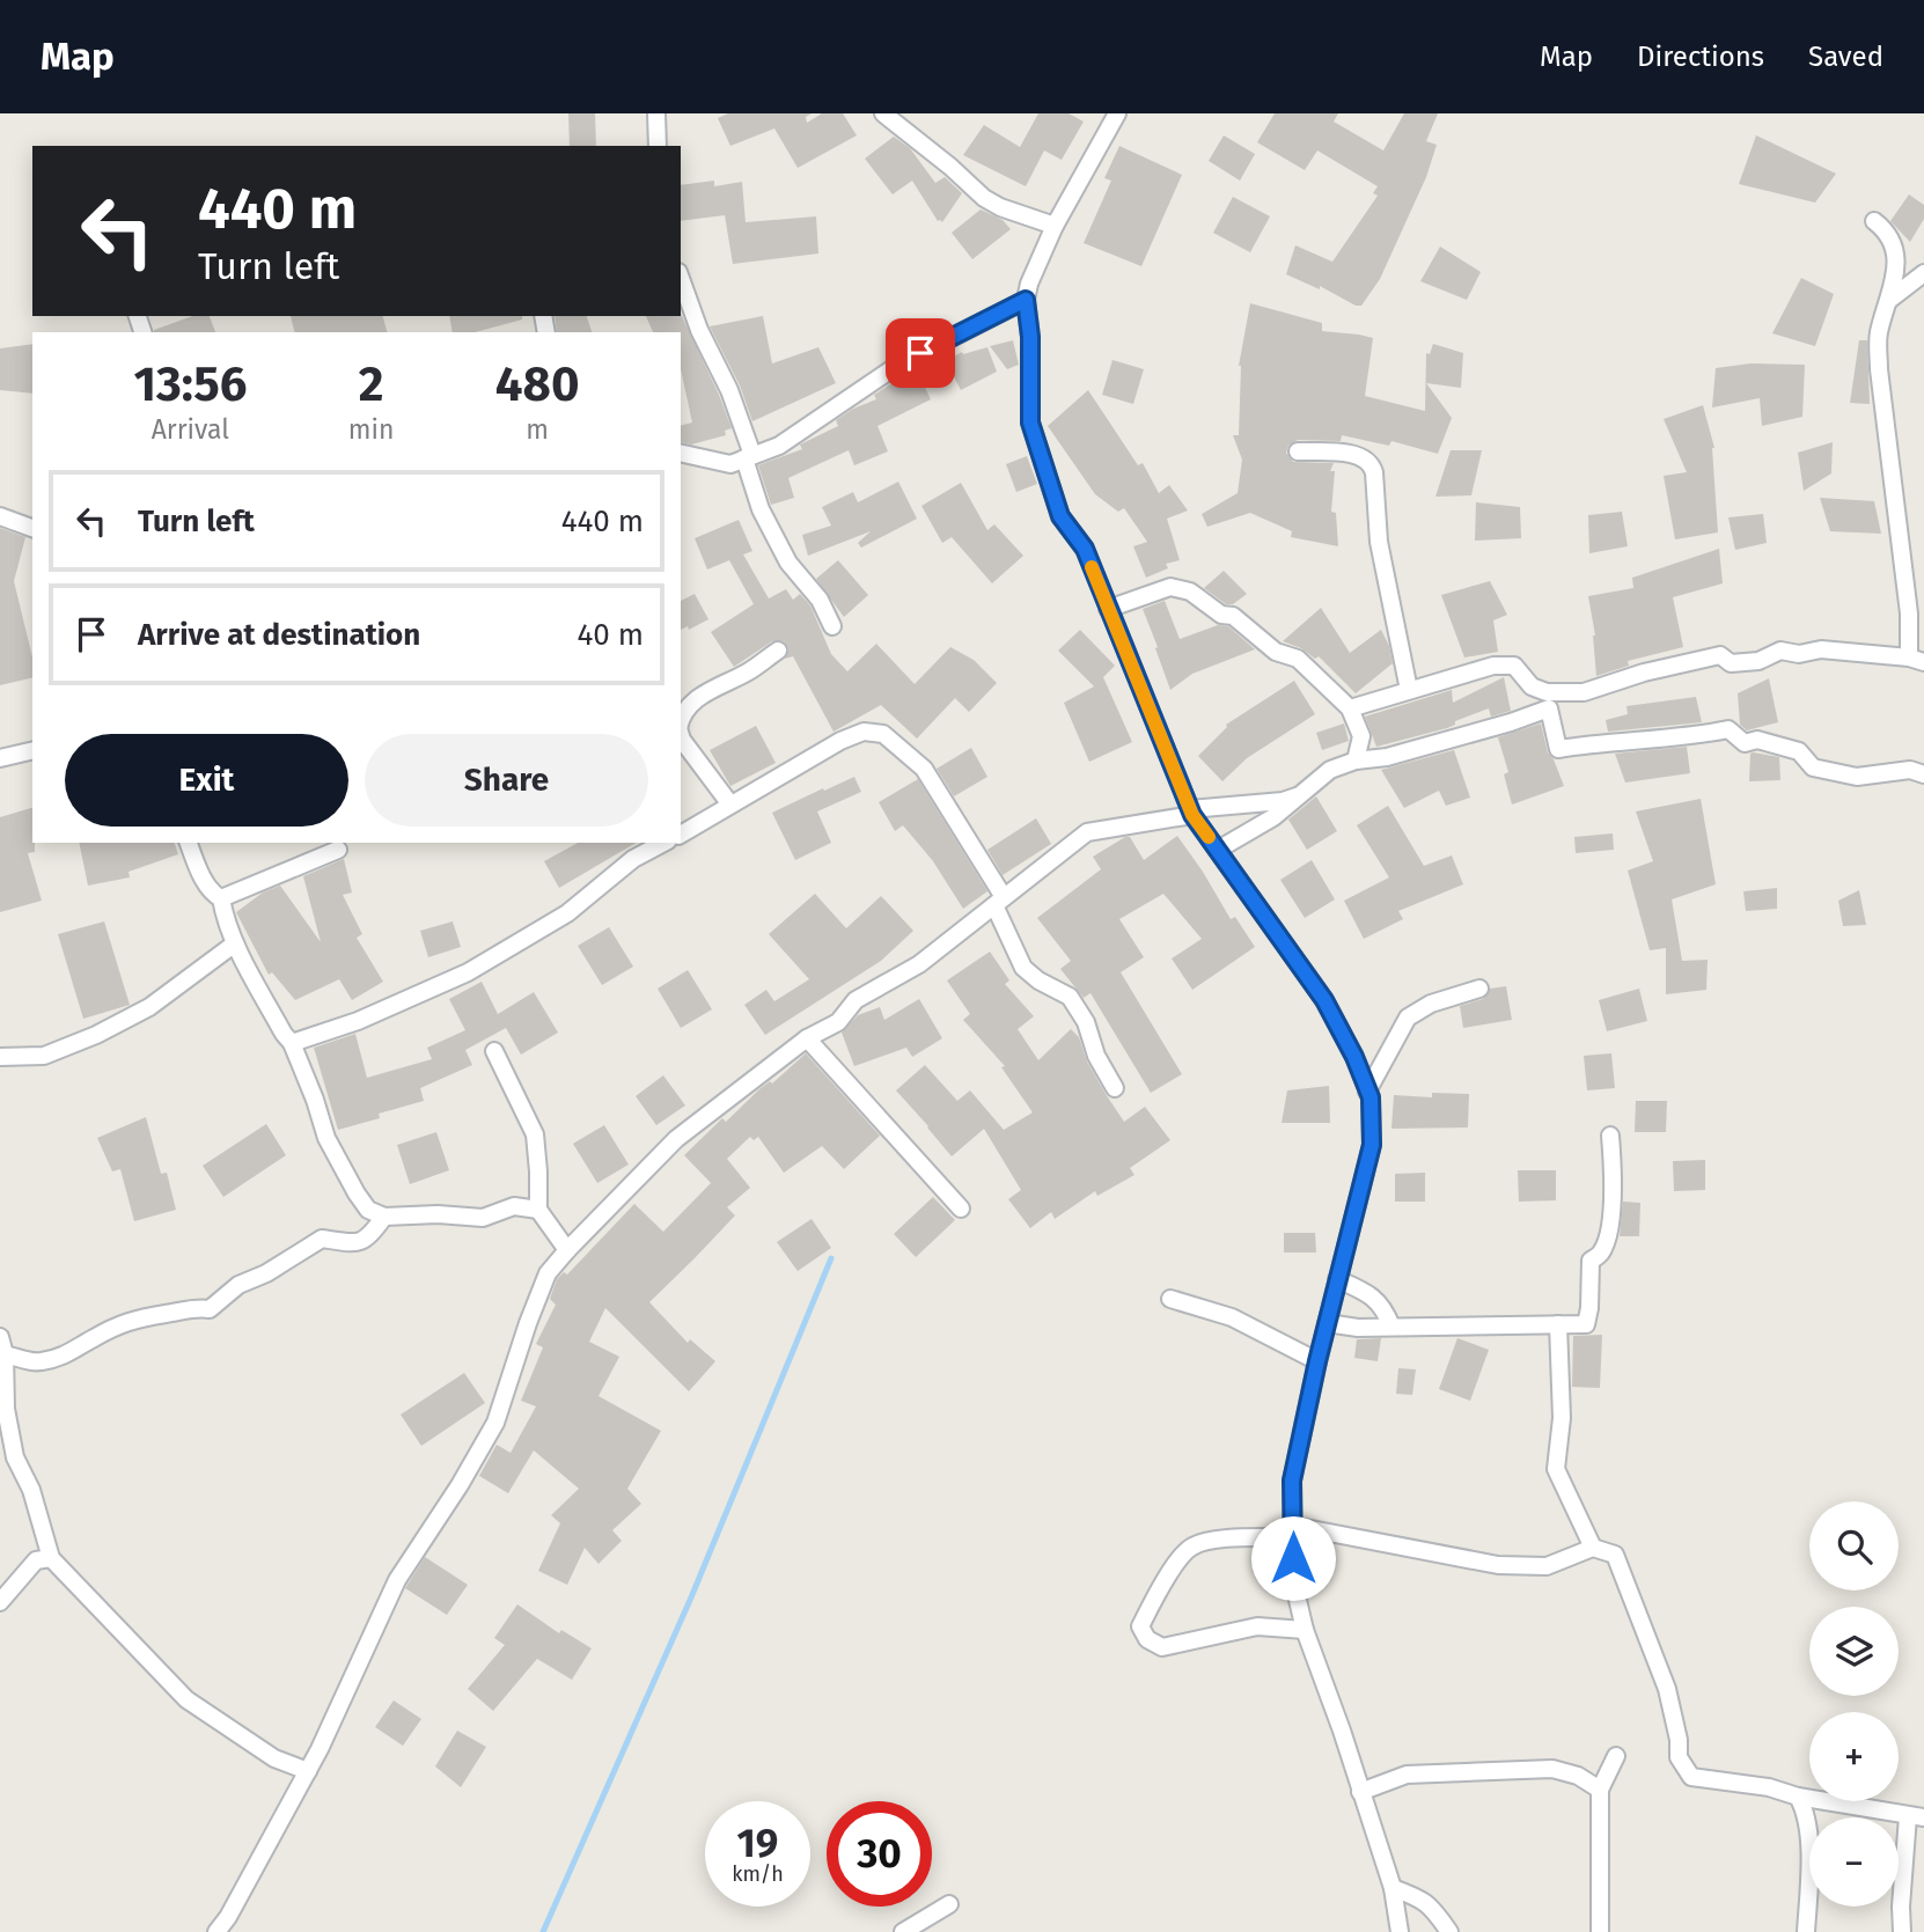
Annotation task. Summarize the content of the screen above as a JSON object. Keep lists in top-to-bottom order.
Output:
{
  "page": {
    "header": "Map",
    "nav": ["Map", "Directions", "Saved"],
    "turn": ["440 m", "Turn left"],
    "eta": [
      "13:56",
      "Arrival",
      "2",
      "min",
      "480",
      "m"
    ],
    "list": [
      {
        "name": "Turn left",
        "value": "440 m"
      },
      {
        "name": "Arrive at destination",
        "value": "40 m"
      }
    ],
    "buttons": ["Exit", "Share"],
    "map_buttons": ["+", "−"],
    "speed": "19 km/h",
    "limit": "30"
  }
}
